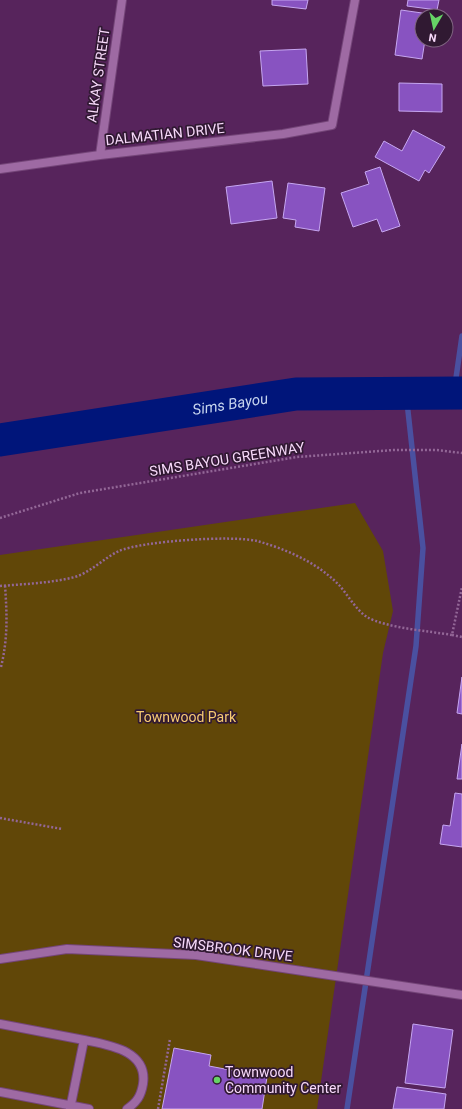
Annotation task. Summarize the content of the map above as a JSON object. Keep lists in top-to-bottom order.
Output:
{
  "streets": {
    "street": ["ALKAY STREET", "DALMATIAN DRIVE", "SIMSBROOK DRIVE"],
    "path": ["SIMS BAYOU GREENWAY"]
  },
  "crossings": [
    ["ALKAY STREET", "DALMATIAN DRIVE"]
  ],
  "water": ["Sims Bayou"],
  "parks": ["Townwood Park"],
  "places": ["Townwood Community Center"],
  "north": "bottom"
}
